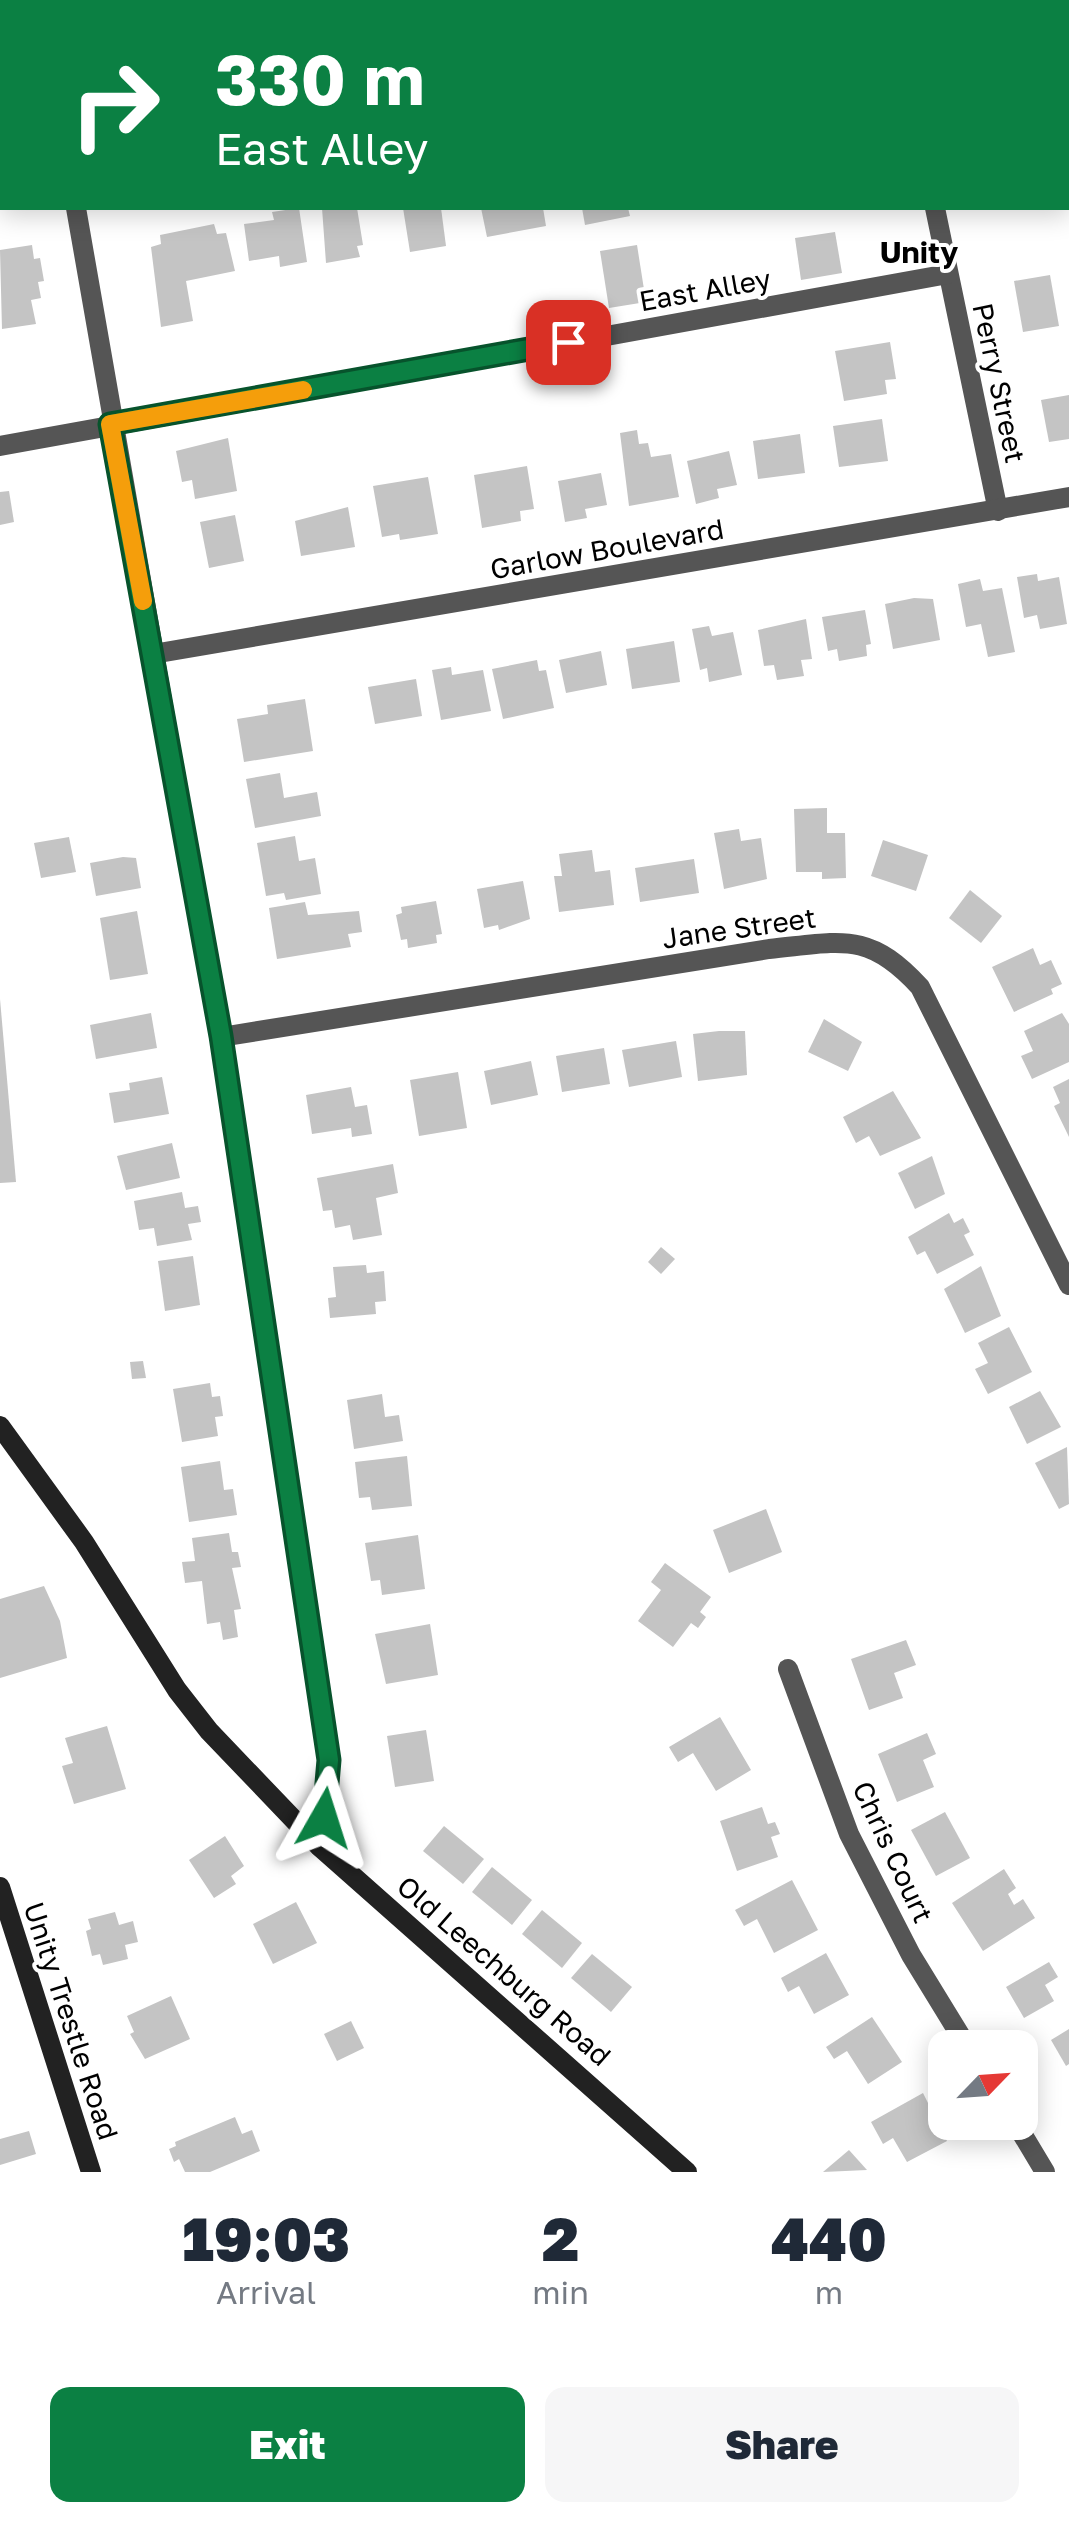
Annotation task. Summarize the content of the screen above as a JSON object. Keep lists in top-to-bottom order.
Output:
{
  "streets": {
    "street": [
      "East Alley",
      "Perry Street",
      "Garlow Boulevard",
      "Jane Street",
      "Chris Court",
      "Old Leechburg Road",
      "Unity Trestle Road"
    ]
  },
  "crossings": [
    ["East Alley", "Perry Street"],
    ["Perry Street", "Garlow Boulevard"]
  ],
  "districts": ["Unity"],
  "north": "top right",
  "page": {
    "turn": ["330 m", "East Alley"],
    "eta": [
      "19:03",
      "Arrival",
      "2",
      "min",
      "440",
      "m"
    ],
    "buttons": ["Exit", "Share"]
  }
}
